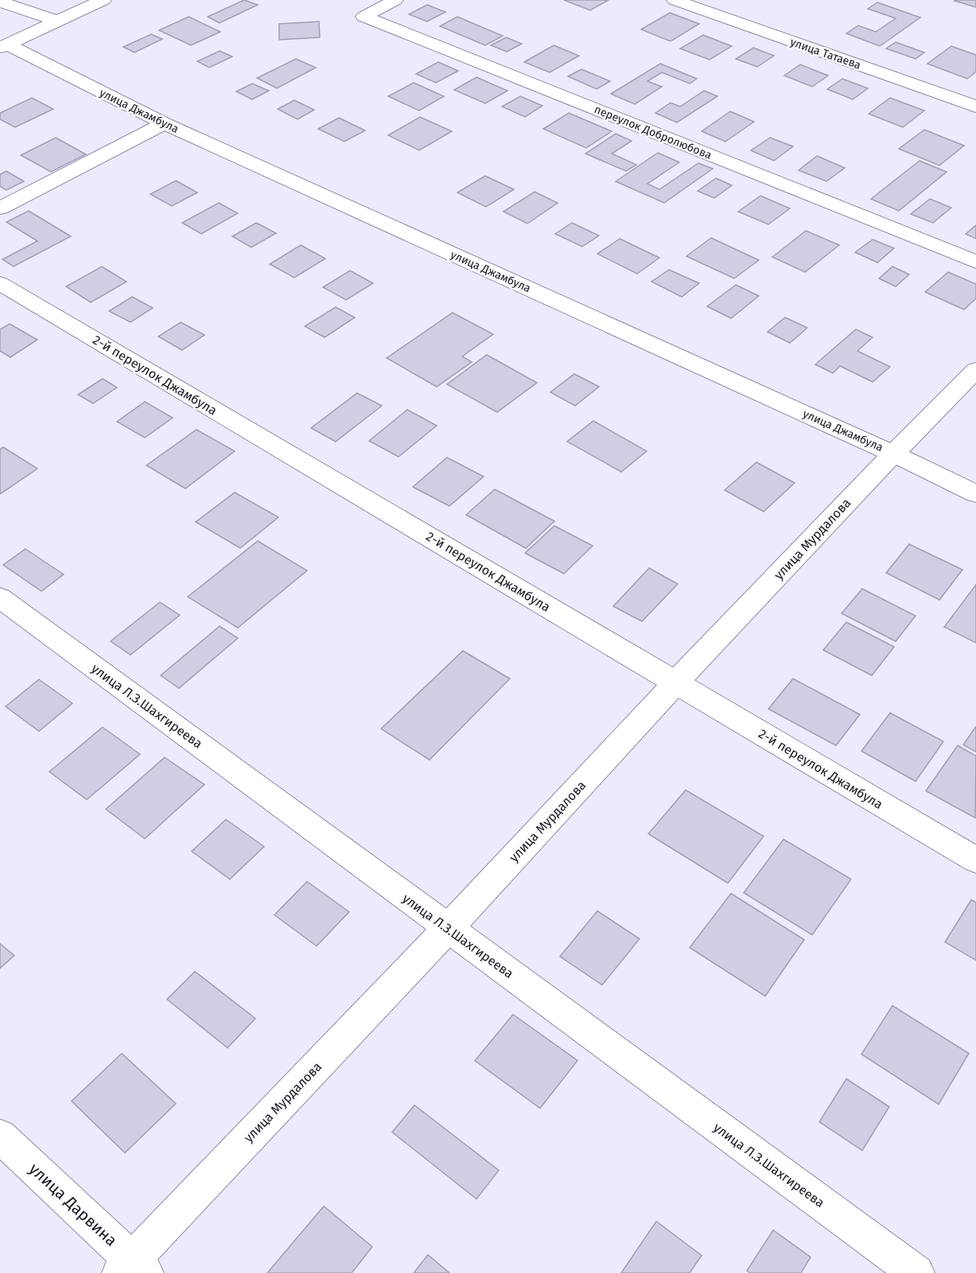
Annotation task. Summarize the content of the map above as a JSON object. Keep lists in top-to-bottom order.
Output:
{
  "streets": {
    "street": [
      "улица Татаева",
      "улица Джамбула",
      "переулок Добролюбова",
      "2-й переулок Джамбула",
      "улица Мурдалова",
      "улица Л.З.Шахгиреева",
      "улица Дарвина"
    ]
  },
  "crossings": [
    ["улица Джамбула", "улица Мурдалова"],
    ["2-й переулок Джамбула", "улица Мурдалова"],
    ["улица Мурдалова", "улица Л.З.Шахгиреева"],
    ["улица Мурдалова", "улица Дарвина"]
  ]
}
